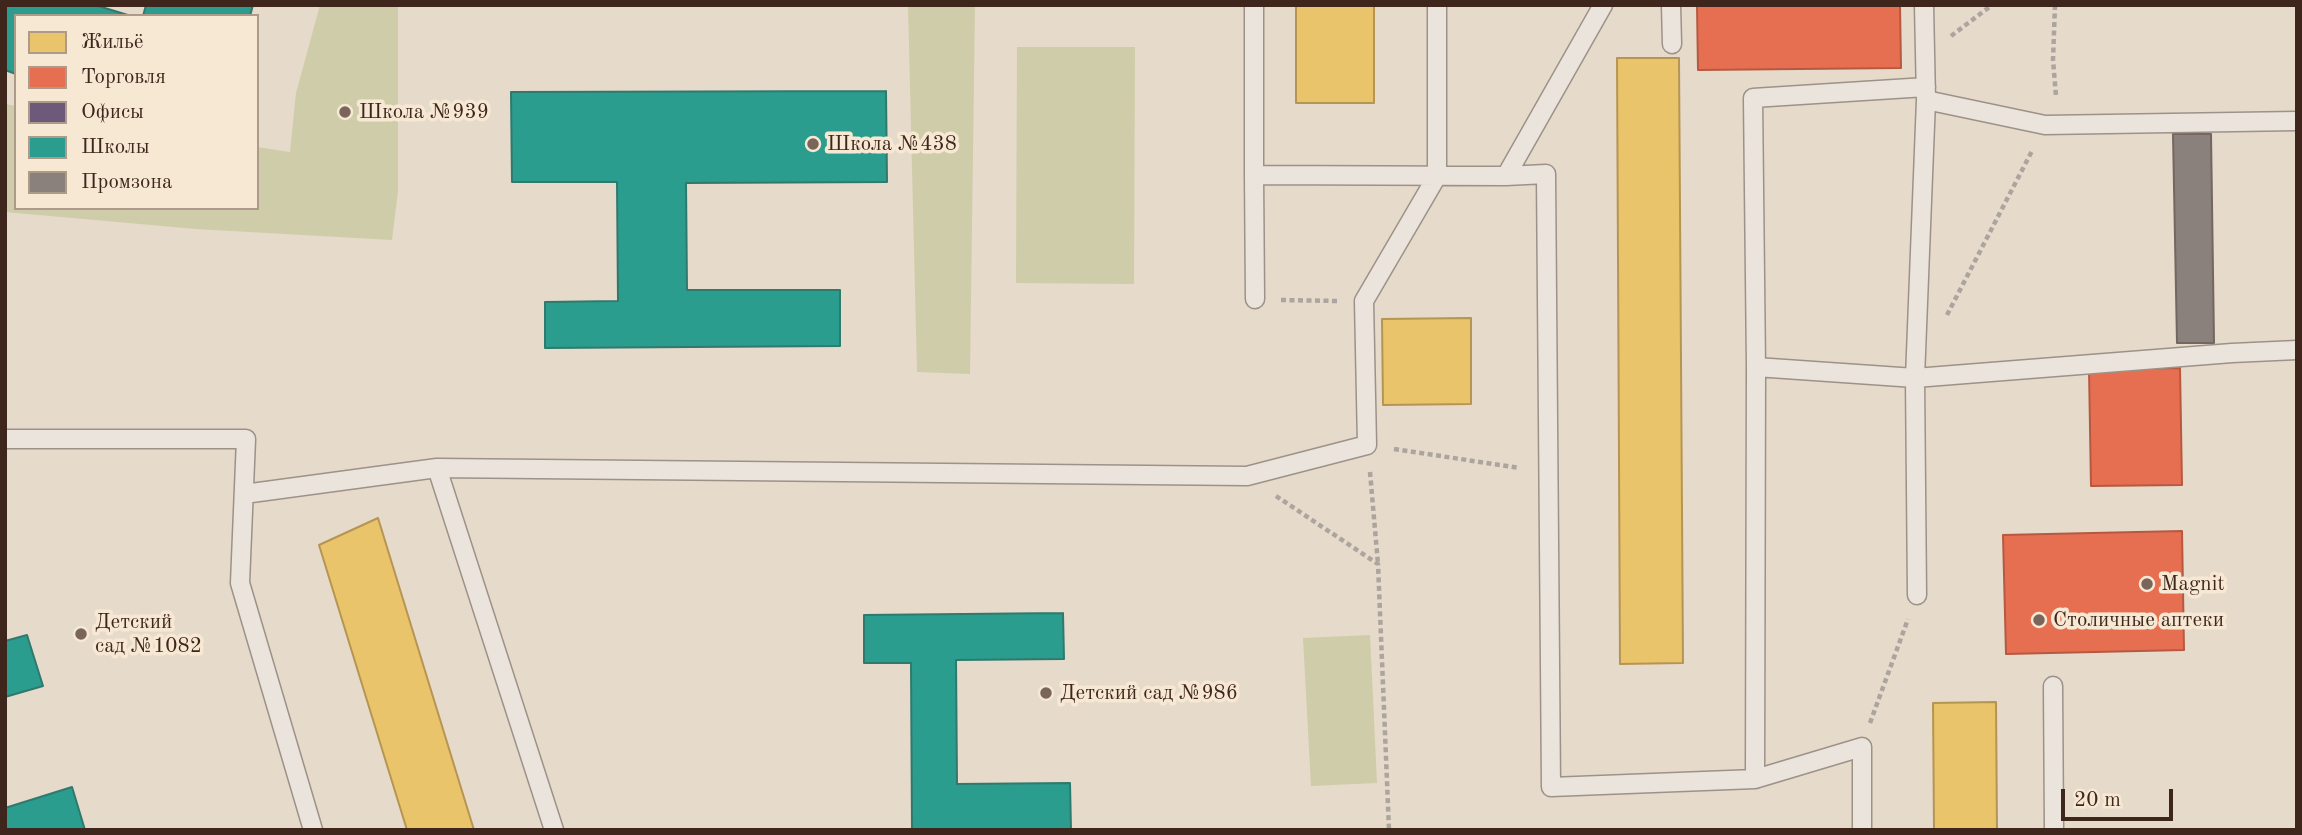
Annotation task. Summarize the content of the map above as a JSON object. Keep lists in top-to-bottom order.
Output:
{
  "places": [
    "Школа №939",
    "Школа №438",
    "Magnit",
    "Столичные аптеки",
    "Детский сад №1082",
    "Детский сад №986"
  ],
  "legend": [
    "Жильё",
    "Торговля",
    "Офисы",
    "Школы",
    "Промзона"
  ],
  "scale_bar": "20 m"
}
